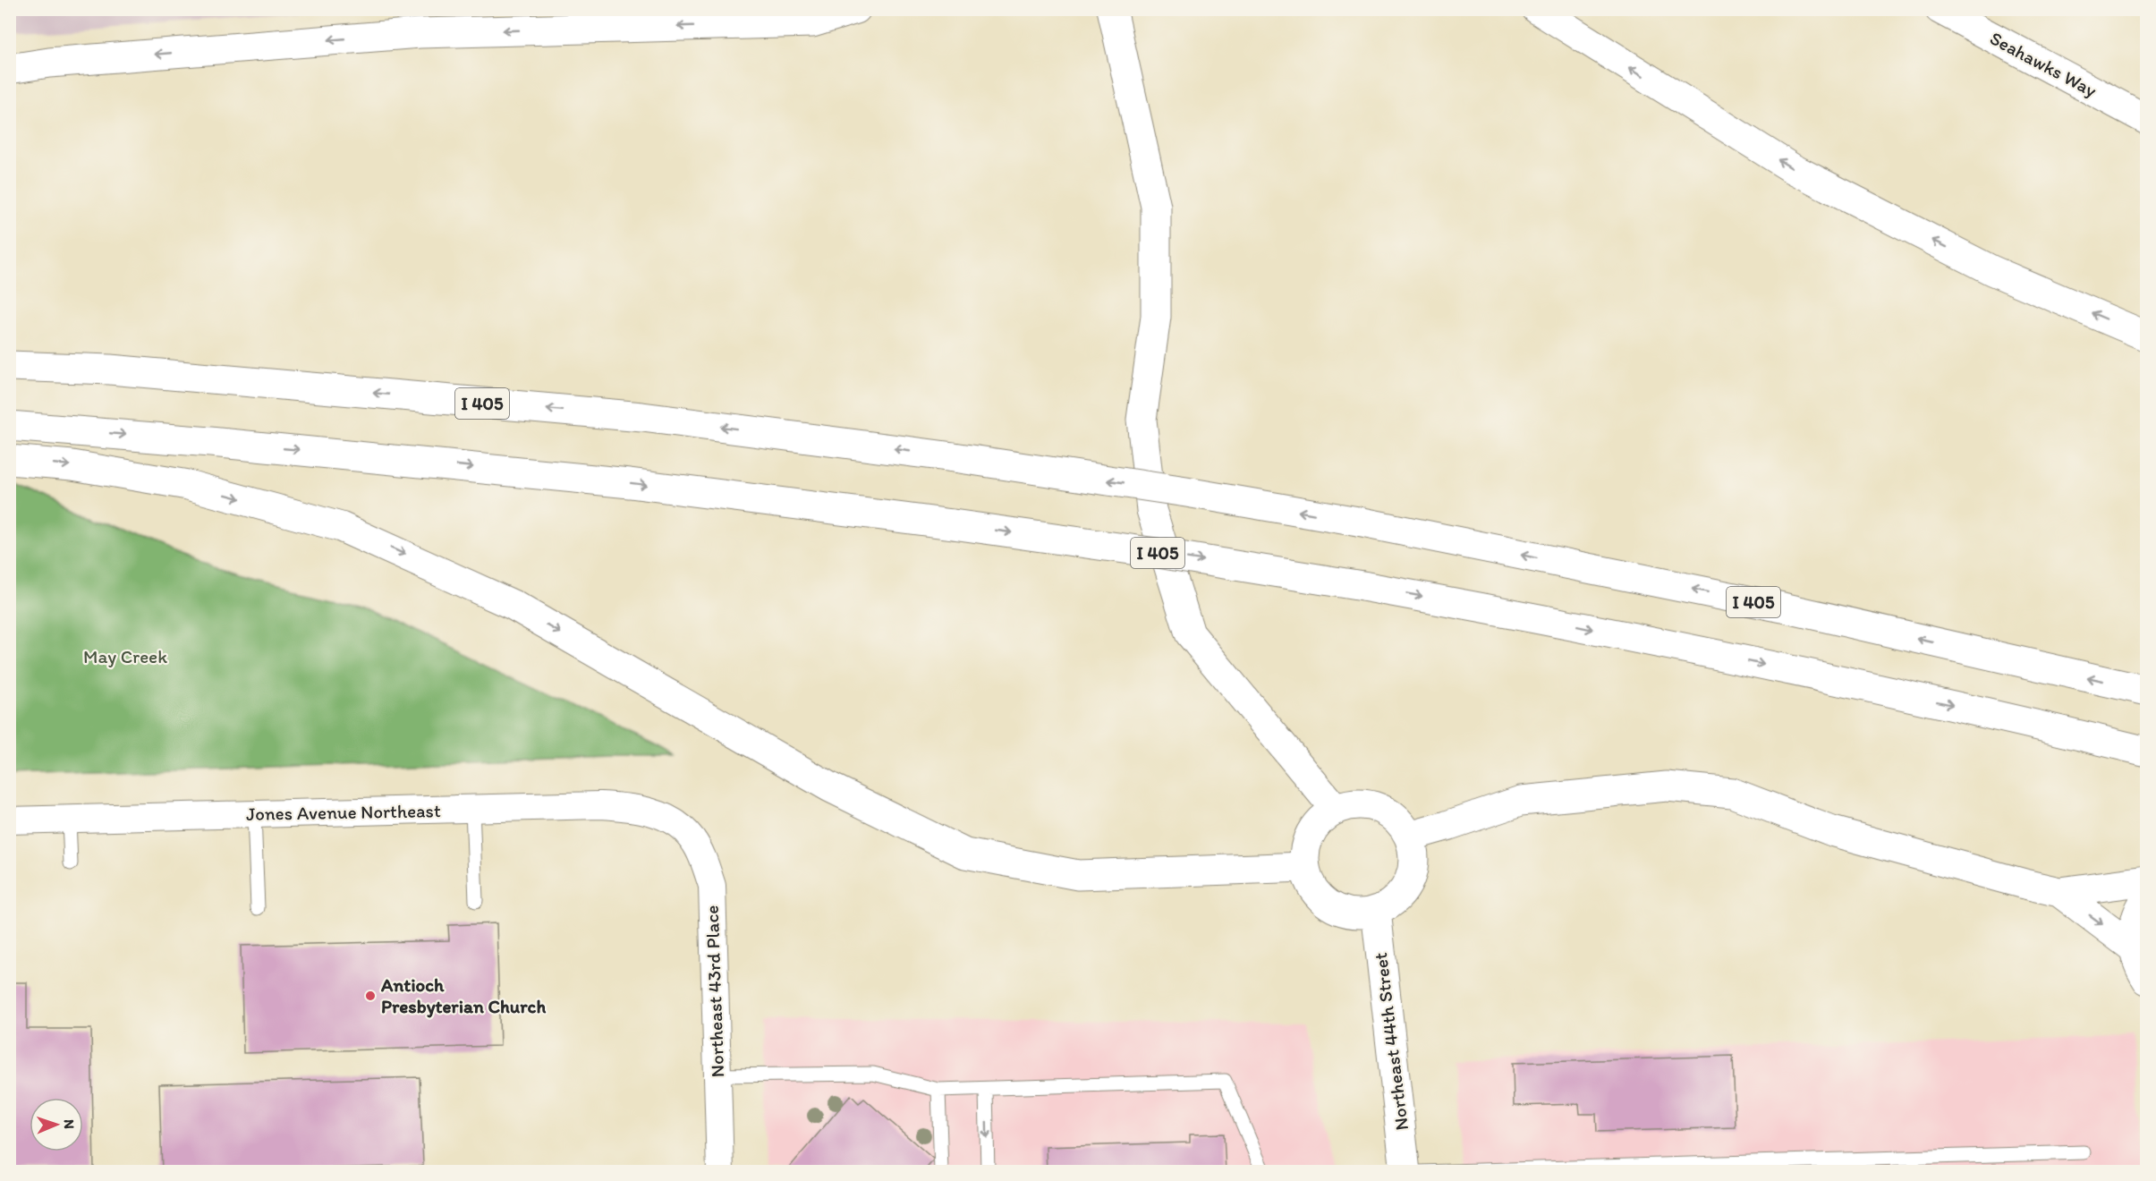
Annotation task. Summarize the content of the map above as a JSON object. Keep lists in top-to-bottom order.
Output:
{
  "streets": {
    "main road": ["Seahawks Way", "I 405", "Northeast 44th Street"],
    "street": ["Jones Avenue Northeast", "Northeast 43rd Place"]
  },
  "crossings": [
    ["Jones Avenue Northeast", "Northeast 43rd Place"]
  ],
  "parks": ["May Creek"],
  "places": ["Antioch Presbyterian Church"],
  "north": "right"
}
